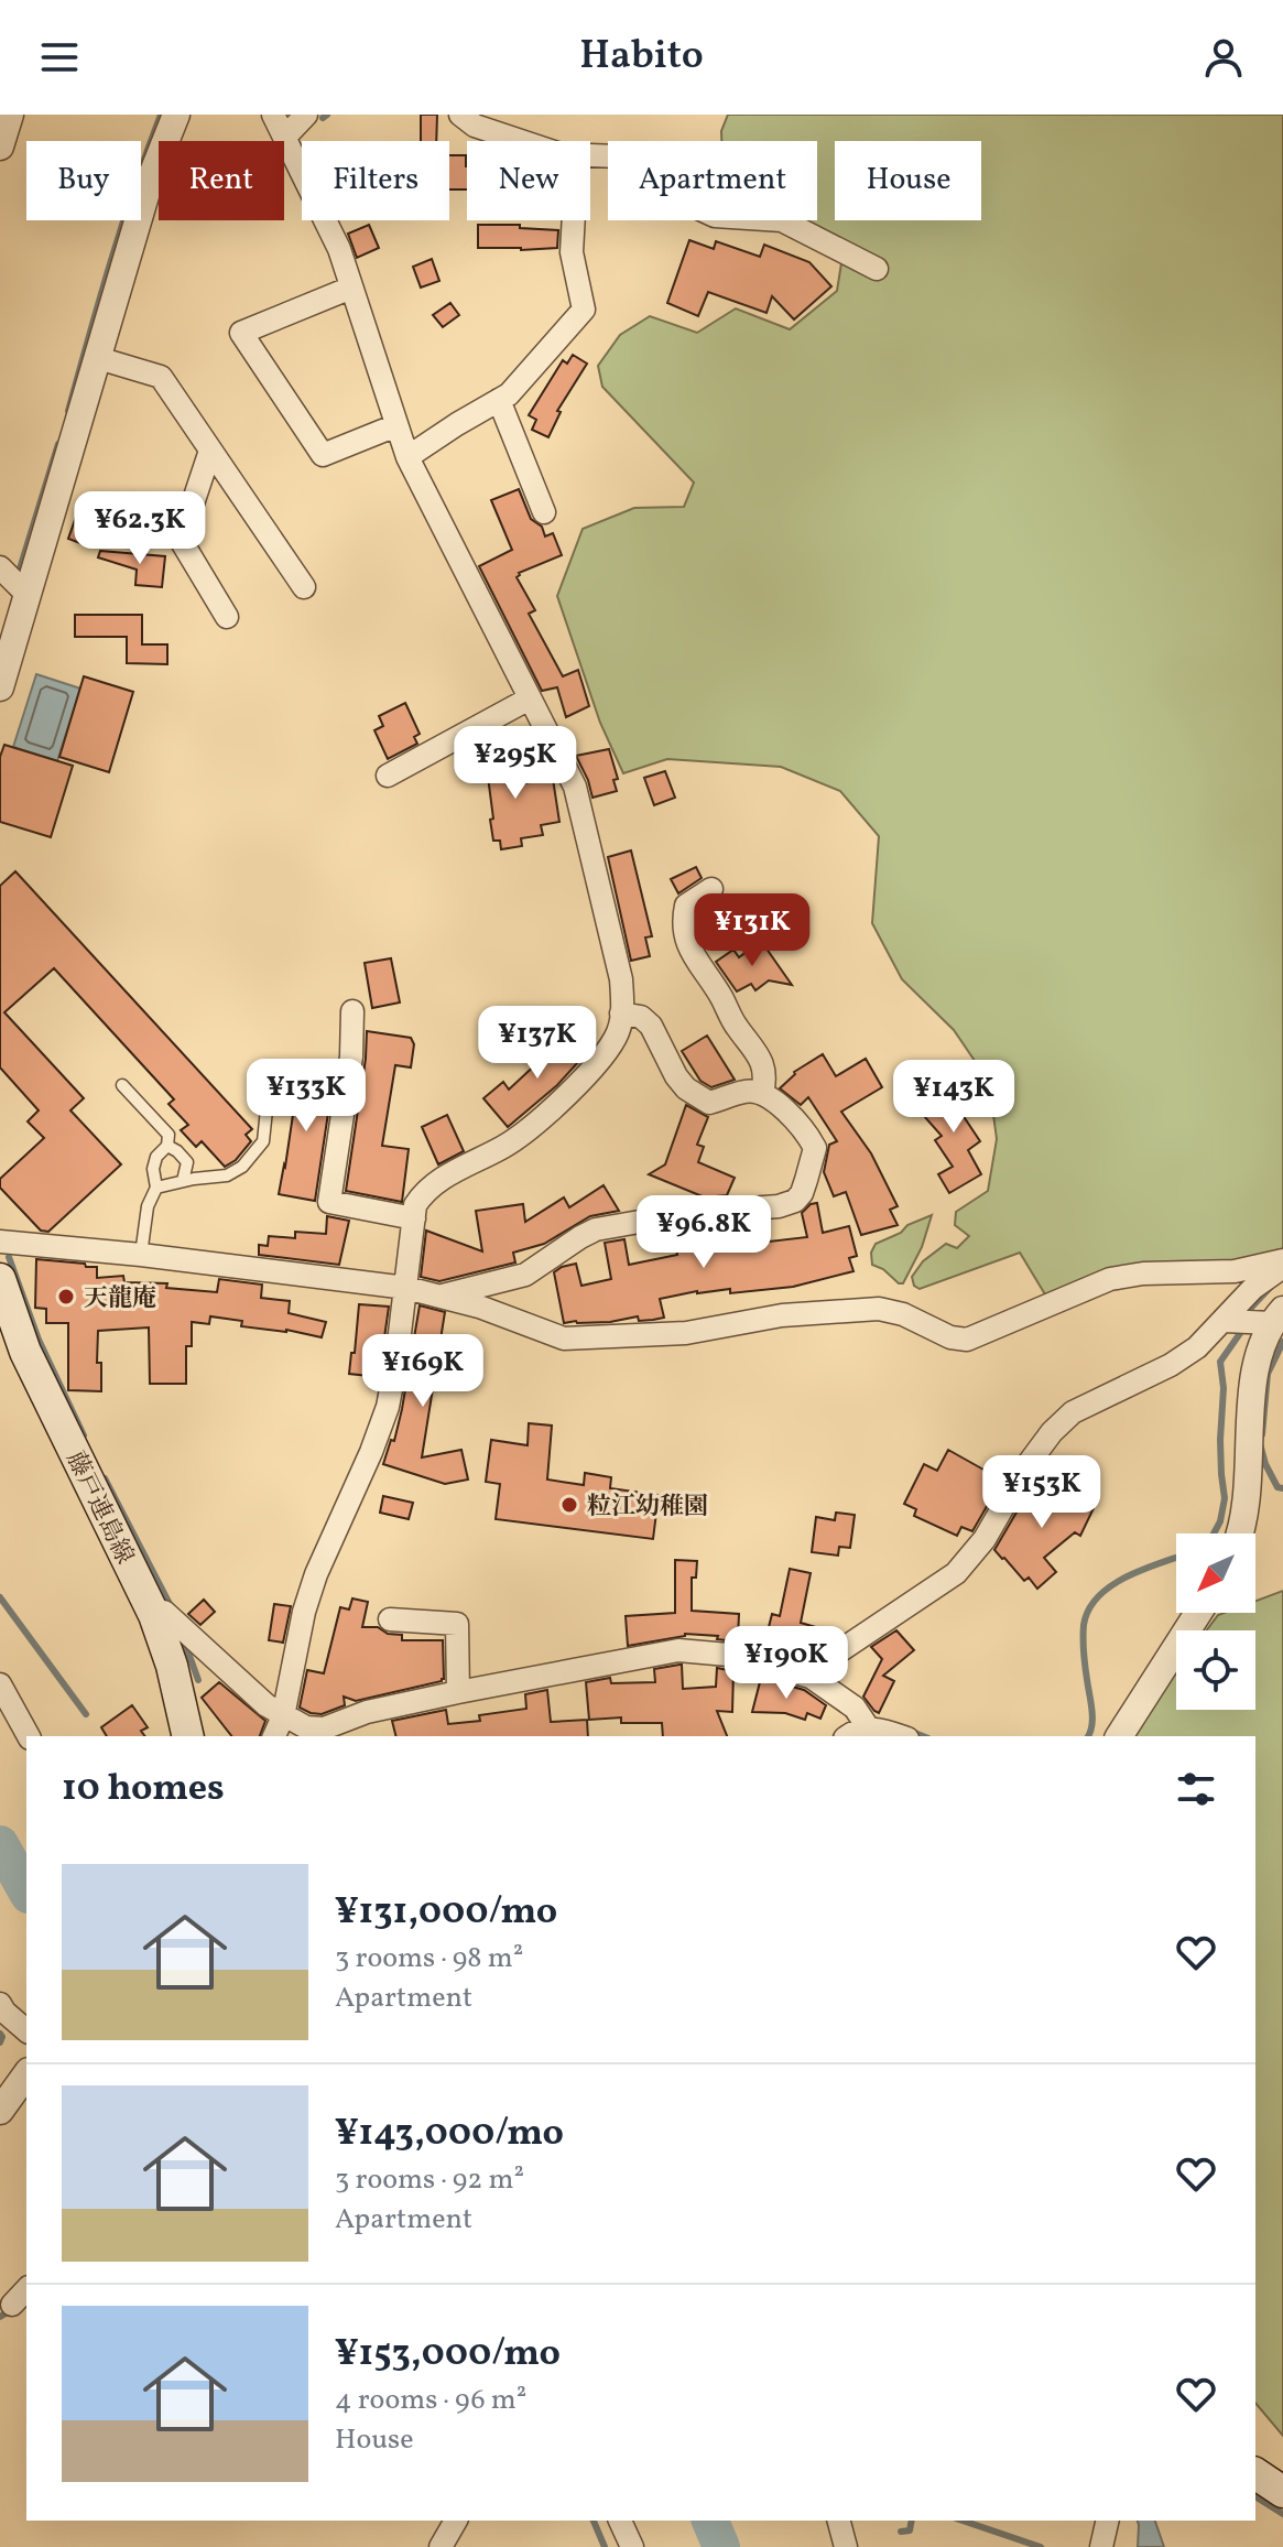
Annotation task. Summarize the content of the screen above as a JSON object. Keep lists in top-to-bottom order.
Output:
{
  "streets": {
    "main road": ["藤戸連島線"]
  },
  "places": ["天龍庵", "粒江幼稚園"],
  "north": "bottom left",
  "page": {
    "header": "Habito",
    "chip": [
      "Buy",
      "Rent",
      "Filters",
      "New",
      "Apartment",
      "House"
    ],
    "price": [
      "¥62.3K",
      "¥295K",
      "¥131K",
      "¥137K",
      "¥133K",
      "¥143K",
      "¥96.8K",
      "¥169K",
      "¥153K",
      "¥190K"
    ],
    "heading": "10 homes",
    "list": [
      {
        "name": "¥131,000/mo",
        "note": "3 rooms · 98 m² · Apartment"
      },
      {
        "name": "¥143,000/mo",
        "note": "3 rooms · 92 m² · Apartment"
      },
      {
        "name": "¥153,000/mo",
        "note": "4 rooms · 96 m² · House"
      }
    ]
  }
}
